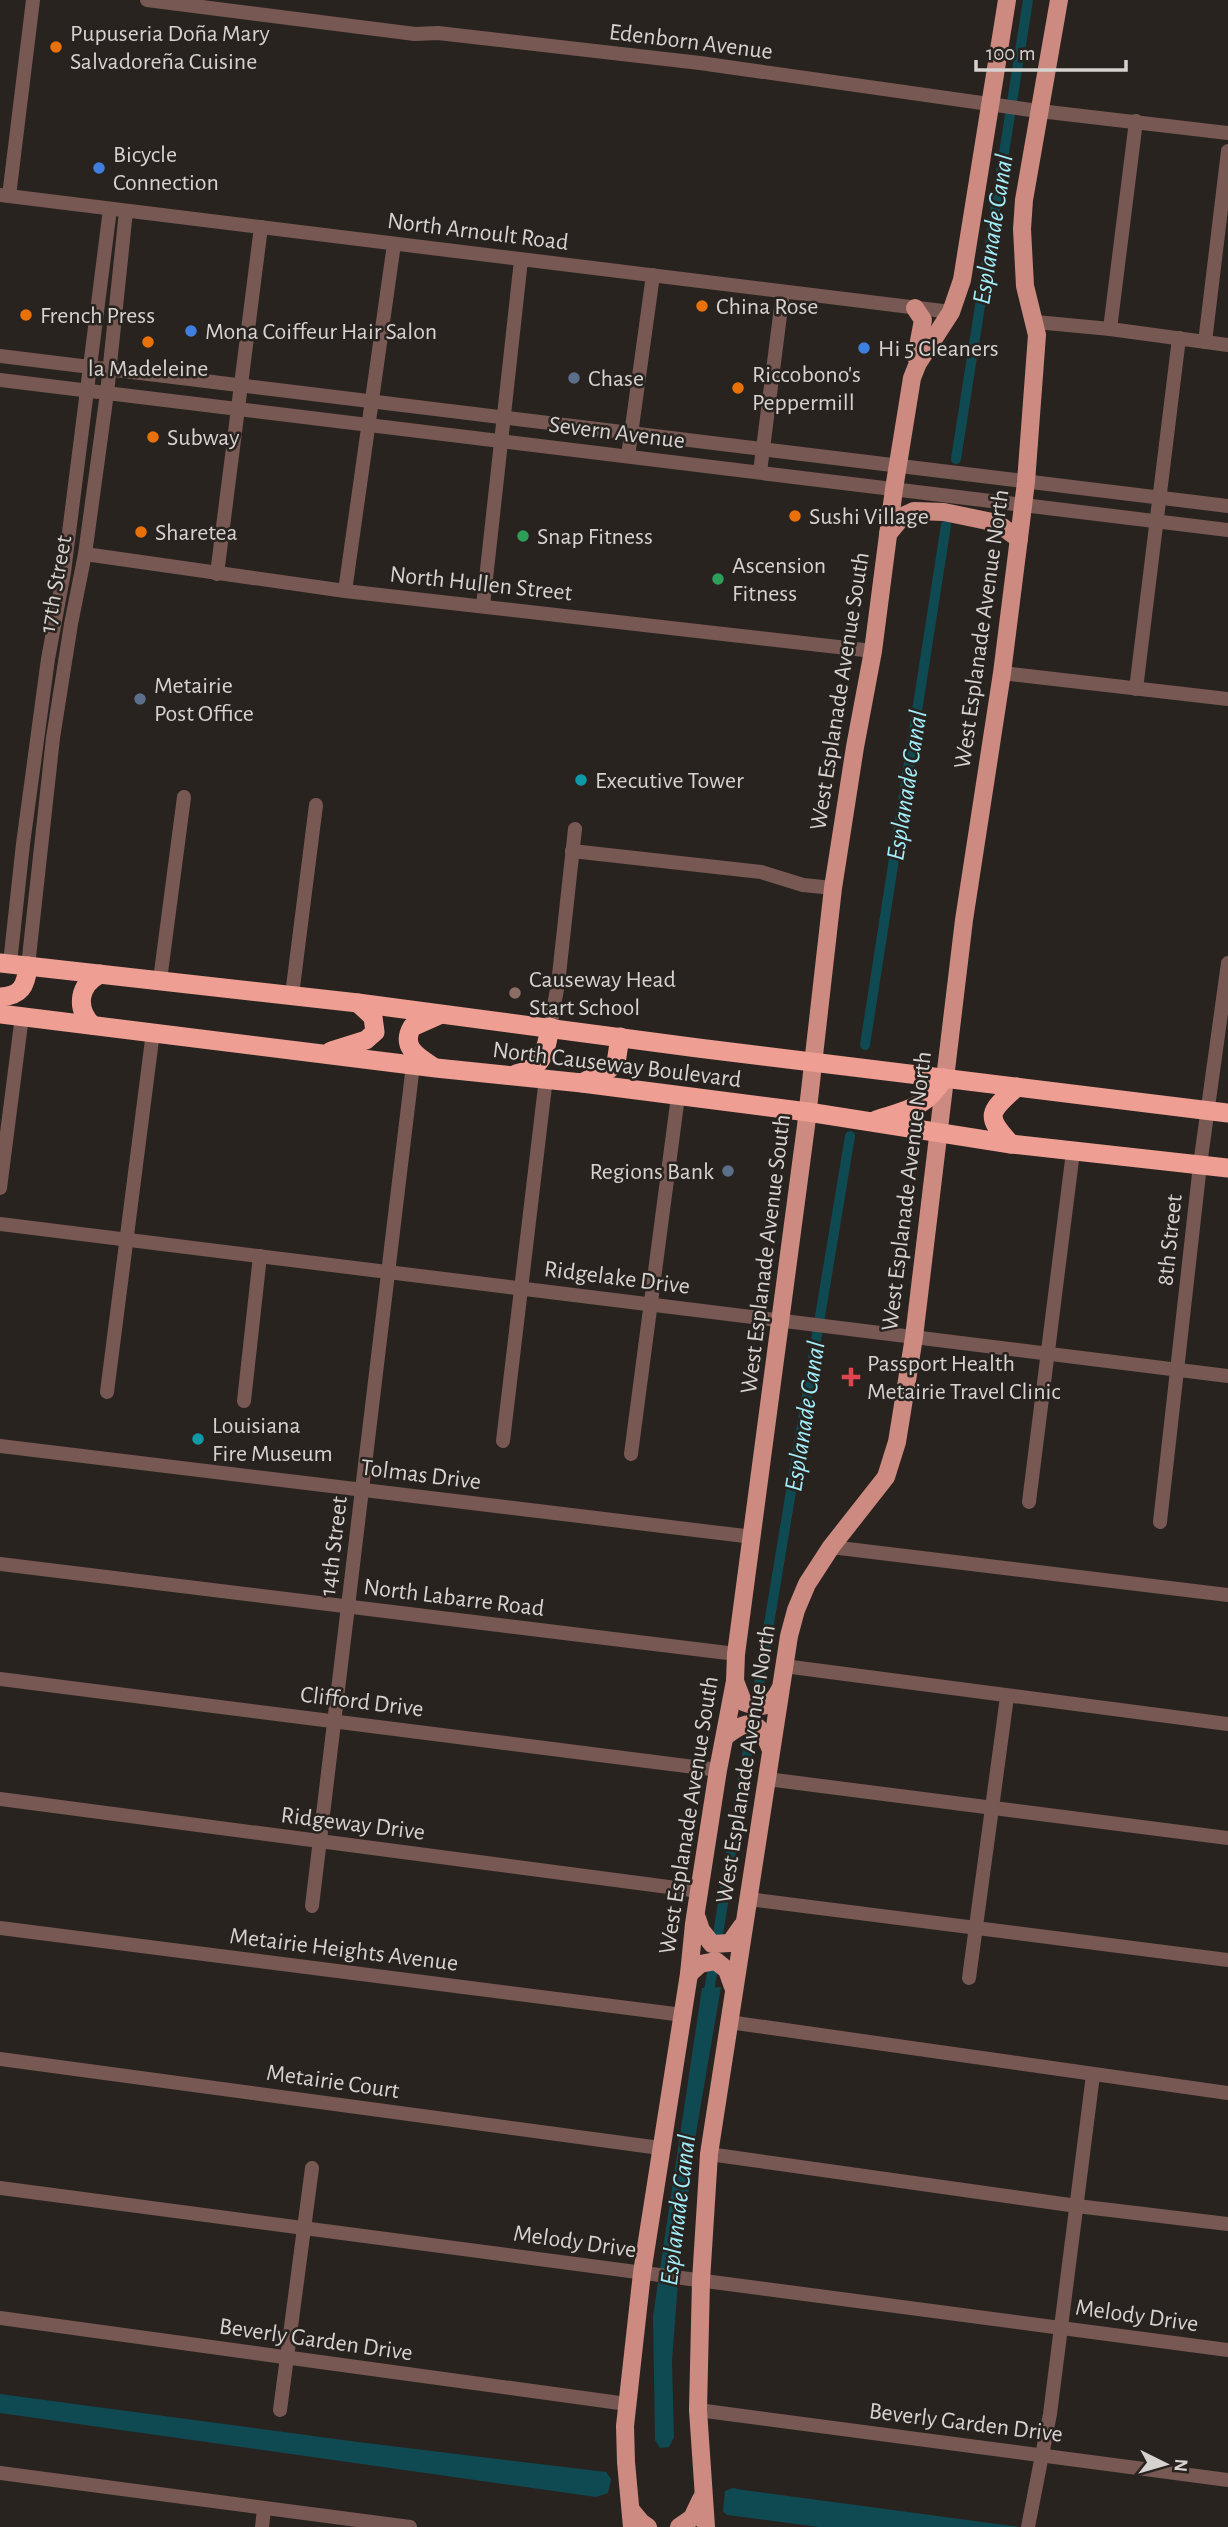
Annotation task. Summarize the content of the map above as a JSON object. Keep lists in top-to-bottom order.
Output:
{
  "streets": {
    "highway": ["North Causeway Boulevard"],
    "main road": ["West Esplanade Avenue North", "West Esplanade Avenue South"],
    "street": [
      "Edenborn Avenue",
      "North Arnoult Road",
      "Severn Avenue",
      "North Hullen Street",
      "17th Street",
      "8th Street",
      "Ridgelake Drive",
      "Tolmas Drive",
      "14th Street",
      "North Labarre Road",
      "Clifford Drive",
      "Ridgeway Drive",
      "Metairie Heights Avenue",
      "Metairie Court",
      "Melody Drive",
      "Beverly Garden Drive"
    ]
  },
  "crossings": [
    ["Edenborn Avenue", "West Esplanade Avenue North"],
    ["Edenborn Avenue", "West Esplanade Avenue South"],
    ["North Arnoult Road", "17th Street"],
    ["North Arnoult Road", "West Esplanade Avenue South"],
    ["Severn Avenue", "17th Street"],
    ["Severn Avenue", "West Esplanade Avenue North"],
    ["Severn Avenue", "West Esplanade Avenue South"],
    ["North Hullen Street", "17th Street"],
    ["North Hullen Street", "West Esplanade Avenue South"],
    ["17th Street", "North Causeway Boulevard"],
    ["West Esplanade Avenue North", "North Causeway Boulevard"],
    ["West Esplanade Avenue North", "Ridgelake Drive"],
    ["West Esplanade Avenue North", "Melody Drive"],
    ["West Esplanade Avenue North", "Beverly Garden Drive"],
    ["West Esplanade Avenue South", "North Causeway Boulevard"],
    ["West Esplanade Avenue South", "Ridgelake Drive"],
    ["West Esplanade Avenue South", "Tolmas Drive"],
    ["West Esplanade Avenue South", "North Labarre Road"],
    ["West Esplanade Avenue South", "Clifford Drive"],
    ["West Esplanade Avenue South", "Ridgeway Drive"],
    ["West Esplanade Avenue South", "Metairie Heights Avenue"],
    ["West Esplanade Avenue South", "Metairie Court"],
    ["West Esplanade Avenue South", "Melody Drive"],
    ["West Esplanade Avenue South", "Beverly Garden Drive"],
    ["North Causeway Boulevard", "8th Street"],
    ["North Causeway Boulevard", "14th Street"],
    ["8th Street", "Ridgelake Drive"],
    ["Ridgelake Drive", "14th Street"],
    ["Tolmas Drive", "14th Street"],
    ["14th Street", "North Labarre Road"],
    ["14th Street", "Clifford Drive"],
    ["14th Street", "Ridgeway Drive"]
  ],
  "water": ["Esplanade Canal"],
  "places": {
    "other": [
      "Pupuseria Doña Mary Salvadoreña Cuisine",
      "Bicycle Connection",
      "China Rose",
      "French Press",
      "Mona Coiffeur Hair Salon",
      "la Madeleine",
      "Hi 5 Cleaners",
      "Chase",
      "Riccobono's Peppermill",
      "Subway",
      "Sushi Village",
      "Sharetea",
      "Snap Fitness",
      "Ascension Fitness",
      "Metairie Post Office",
      "Executive Tower",
      "Causeway Head Start School",
      "Regions Bank",
      "Louisiana Fire Museum"
    ],
    "health": ["Passport Health Metairie Travel Clinic"]
  },
  "scale_bar": "100 m",
  "north": "right"
}
